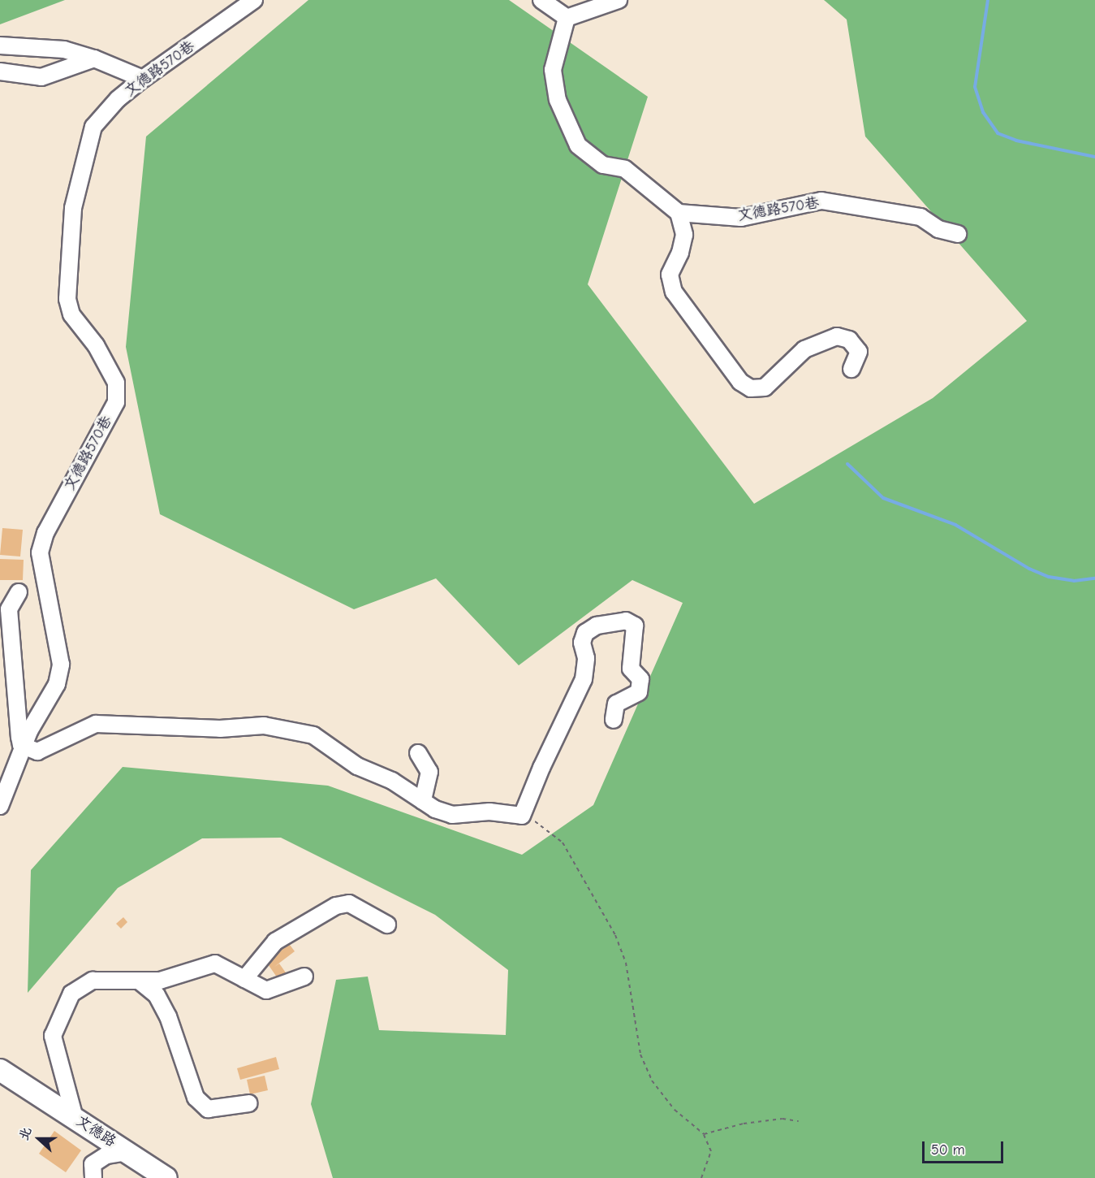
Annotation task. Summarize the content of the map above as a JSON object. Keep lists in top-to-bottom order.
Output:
{
  "streets": {
    "main road": ["文德路"],
    "lane": ["文德路570巷"]
  },
  "scale_bar": "50 m",
  "north": "left"
}
